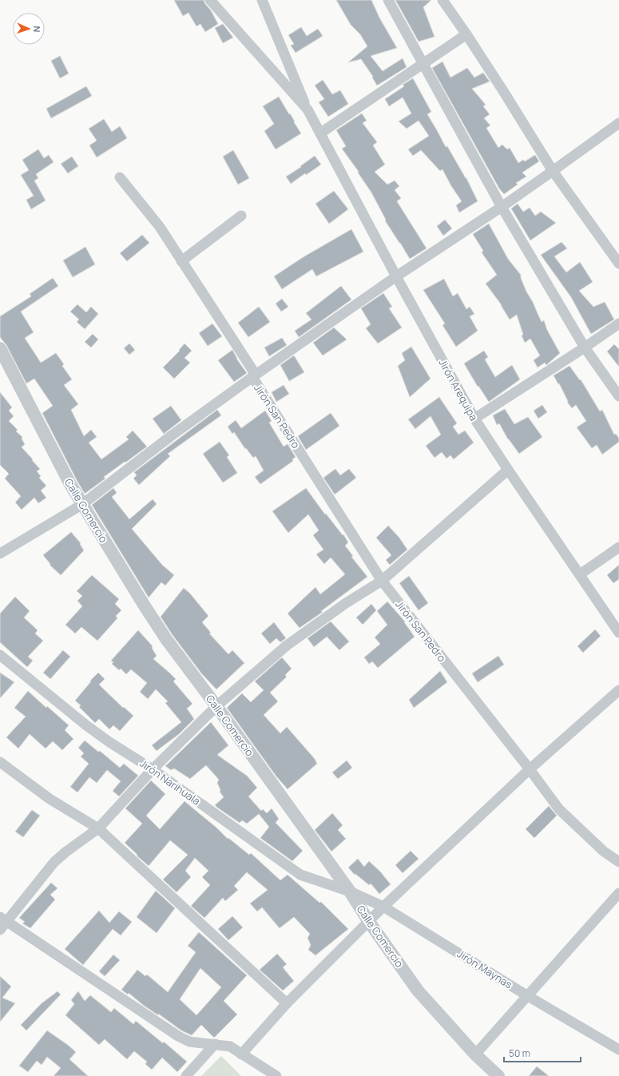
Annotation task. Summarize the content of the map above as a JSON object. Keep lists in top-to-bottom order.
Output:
{
  "streets": {
    "street": [
      "Jirón Arequipa",
      "Jirón San Pedro",
      "Calle Comercio",
      "Jirón Narihuala",
      "Jirón Maynas"
    ]
  },
  "crossings": [
    ["Calle Comercio", "Jirón Narihuala"],
    ["Calle Comercio", "Jirón Maynas"],
    ["Jirón Narihuala", "Jirón Maynas"]
  ],
  "scale_bar": "50 m",
  "north": "right"
}
